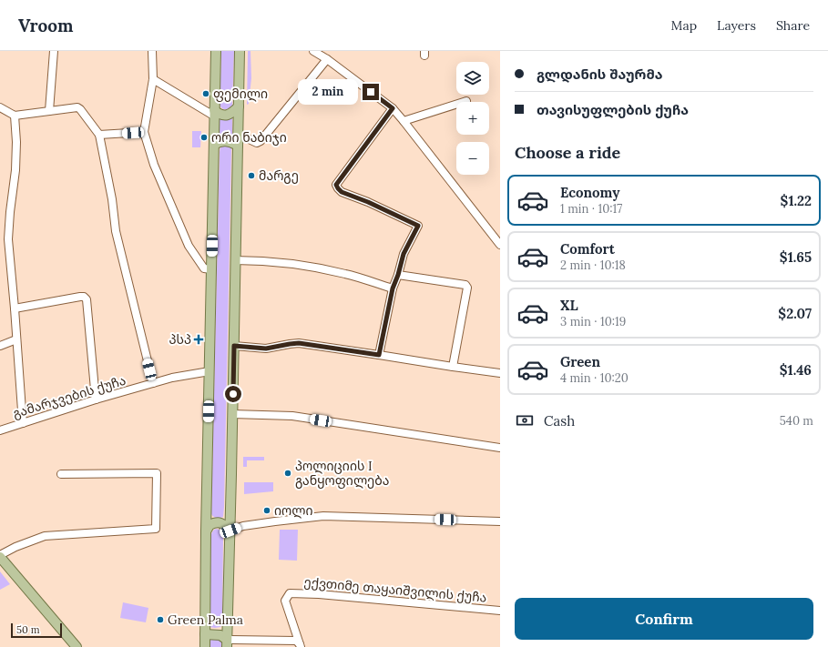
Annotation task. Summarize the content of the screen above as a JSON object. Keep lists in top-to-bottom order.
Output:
{
  "streets": {
    "street": ["გამარჯვების ქუჩა", "ექვთიმე თაყაიშვილის ქუჩა"]
  },
  "places": {
    "other": [
      "ფემილი",
      "ორი ნაბიჯი",
      "მარგე",
      "პოლიციის I განყოფილება",
      "იოლი",
      "Green Palma"
    ],
    "health": ["პსპ"]
  },
  "scale_bar": "50 m",
  "page": {
    "header": "Vroom",
    "nav": ["Map", "Layers", "Share"],
    "banner": ["გლდანის შაურმა", "თავისუფლების ქუჩა"],
    "map_buttons": ["+", "−"],
    "bubble": "2 min",
    "heading": "Choose a ride",
    "list": [
      {
        "name": "Economy",
        "note": "1 min · 10:17",
        "value": "$1.22"
      },
      {
        "name": "Comfort",
        "note": "2 min · 10:18",
        "value": "$1.65"
      },
      {
        "name": "XL",
        "note": "3 min · 10:19",
        "value": "$2.07"
      },
      {
        "name": "Green",
        "note": "4 min · 10:20",
        "value": "$1.46"
      }
    ],
    "pay": ["Cash", "540 m"],
    "buttons": "Confirm",
    "scale": "50 m"
  }
}
